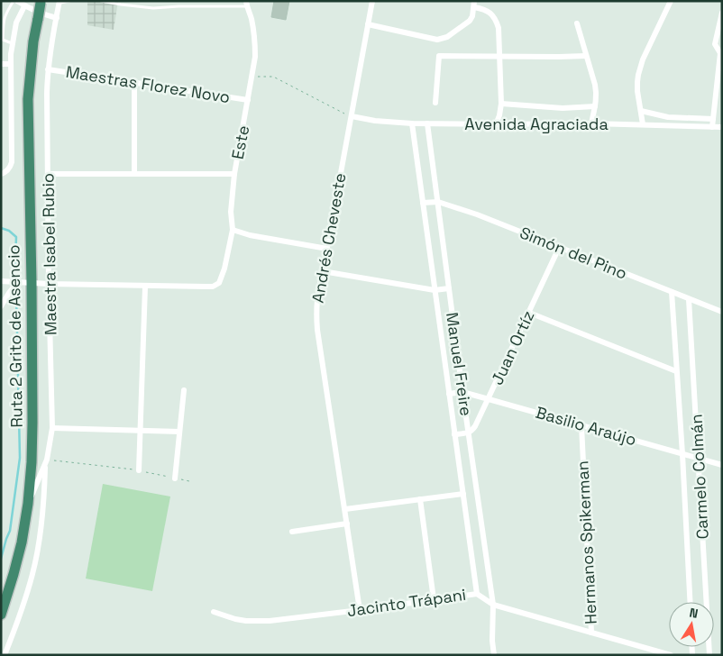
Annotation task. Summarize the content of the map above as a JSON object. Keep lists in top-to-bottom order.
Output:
{
  "streets": {
    "highway": ["Ruta 2 Grito de Asencio"],
    "street": [
      "Maestras Florez Novo",
      "Avenida Agraciada",
      "Este",
      "Andrés Cheveste",
      "Simón del Pino",
      "Maestra Isabel Rubio",
      "Juan Ortíz",
      "Manuel Freire",
      "Basilio Araújo",
      "Carmelo Colmán",
      "Hermanos Spikerman",
      "Jacinto Trápani"
    ]
  },
  "crossings": [
    ["Maestras Florez Novo", "Este"],
    ["Maestras Florez Novo", "Maestra Isabel Rubio"],
    ["Avenida Agraciada", "Andrés Cheveste"],
    ["Avenida Agraciada", "Manuel Freire"],
    ["Andrés Cheveste", "Jacinto Trápani"],
    ["Simón del Pino", "Juan Ortíz"],
    ["Simón del Pino", "Manuel Freire"],
    ["Simón del Pino", "Carmelo Colmán"],
    ["Maestra Isabel Rubio", "Ruta 2 Grito de Asencio"],
    ["Juan Ortíz", "Manuel Freire"],
    ["Juan Ortíz", "Basilio Araújo"],
    ["Manuel Freire", "Basilio Araújo"],
    ["Manuel Freire", "Jacinto Trápani"],
    ["Basilio Araújo", "Carmelo Colmán"],
    ["Basilio Araújo", "Hermanos Spikerman"],
    ["Hermanos Spikerman", "Jacinto Trápani"]
  ],
  "north": "top"
}
